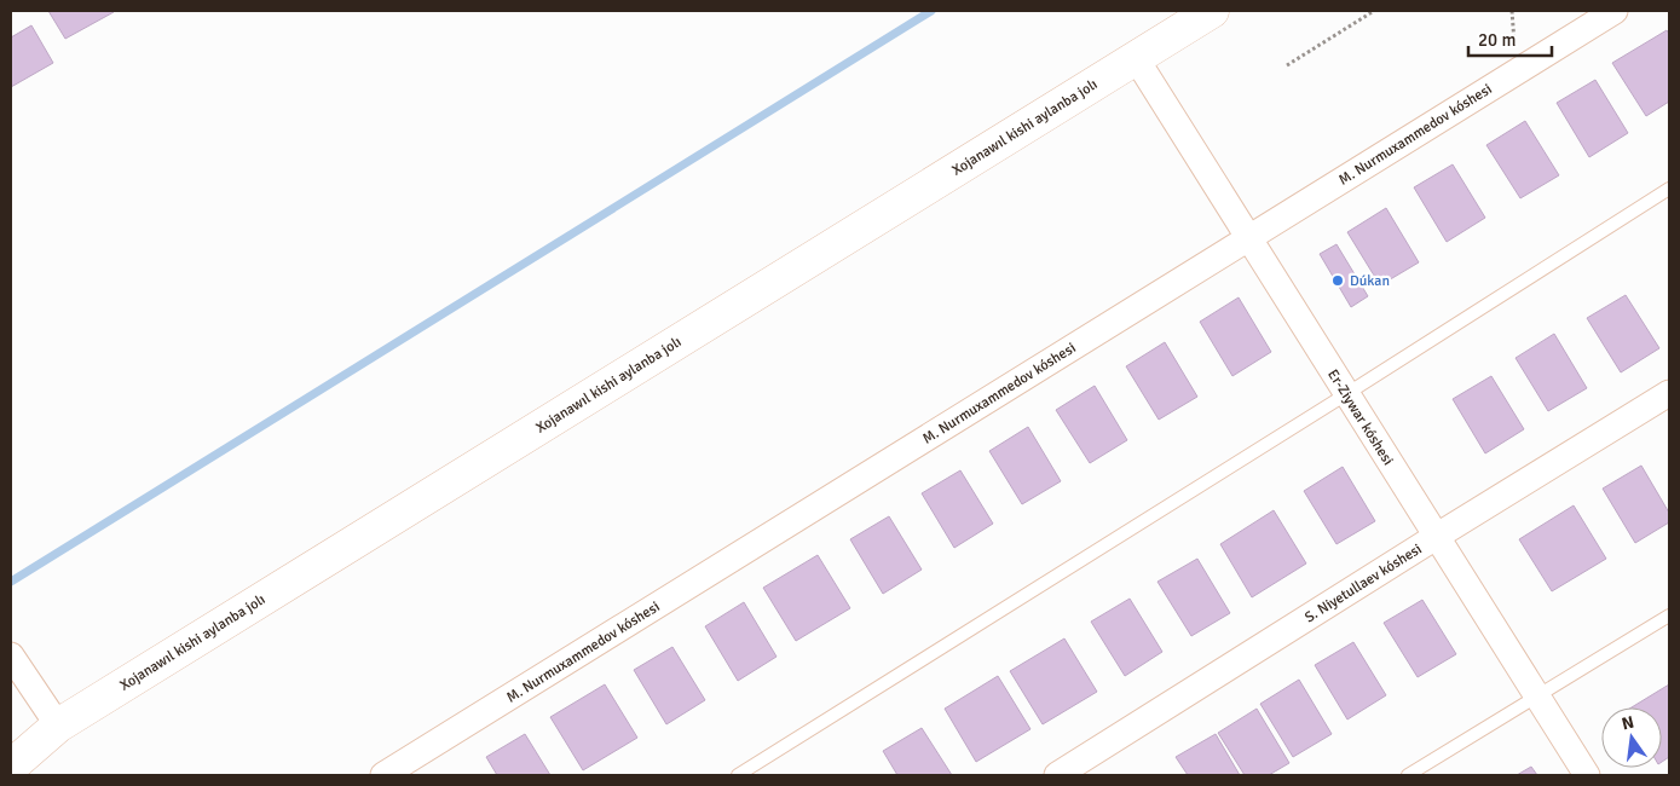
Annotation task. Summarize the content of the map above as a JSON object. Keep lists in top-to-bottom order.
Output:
{
  "streets": {
    "main road": ["Xojanawıl kishi aylanba jolı"],
    "street": ["M. Nurmuxammedov kóshesi", "Er-Ziywar kóshesi", "S. Niyetullaev kóshesi"]
  },
  "crossings": [
    ["Xojanawıl kishi aylanba jolı", "Er-Ziywar kóshesi"],
    ["M. Nurmuxammedov kóshesi", "Er-Ziywar kóshesi"],
    ["Er-Ziywar kóshesi", "S. Niyetullaev kóshesi"]
  ],
  "places": ["Dúkan"],
  "scale_bar": "20 m",
  "north": "top"
}
